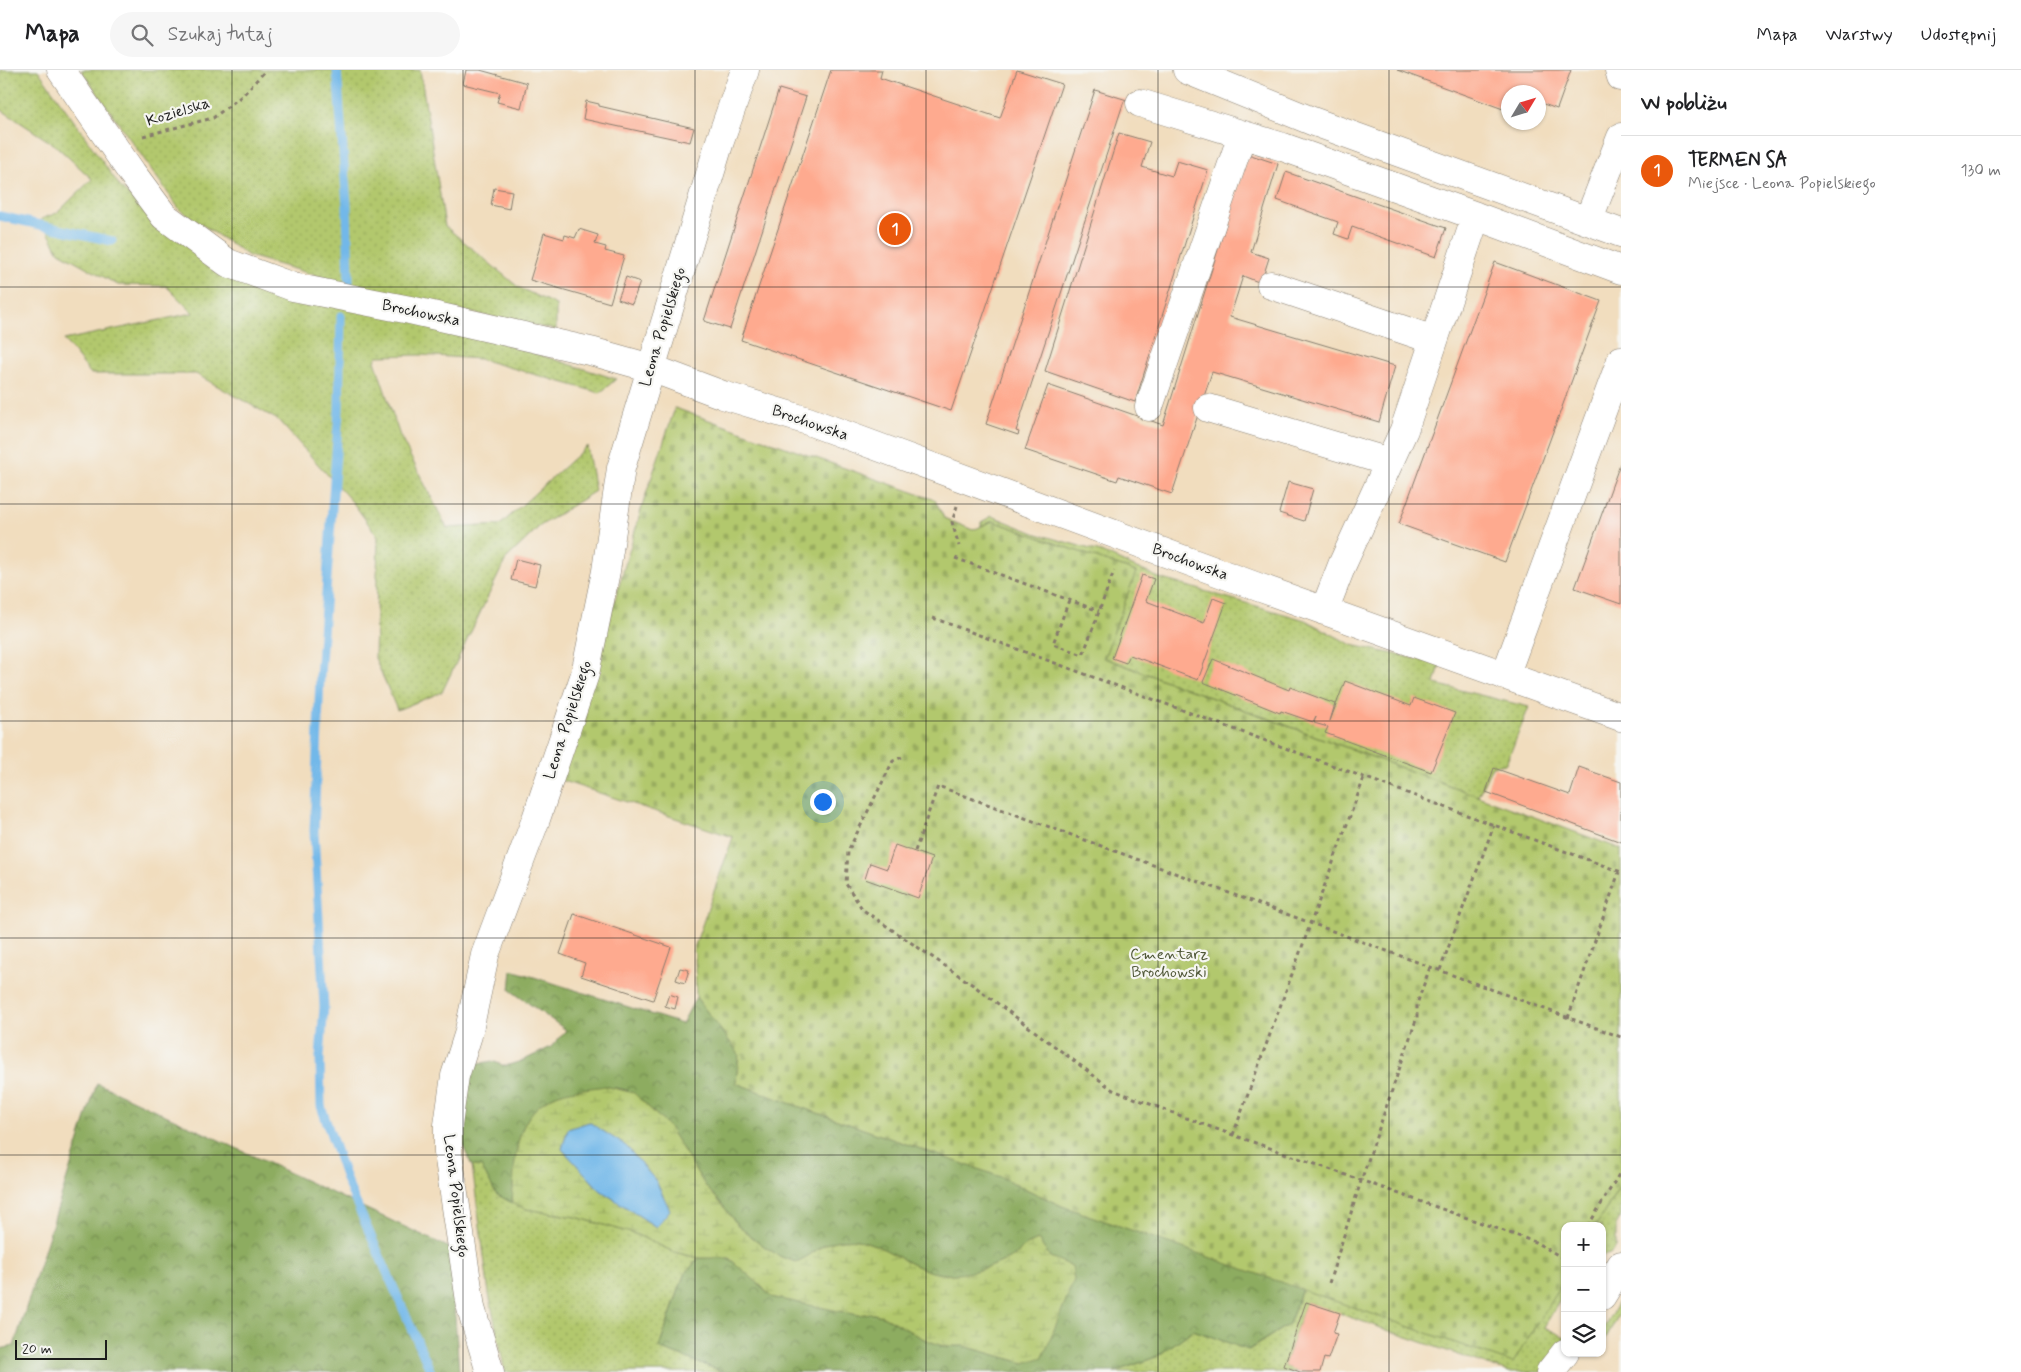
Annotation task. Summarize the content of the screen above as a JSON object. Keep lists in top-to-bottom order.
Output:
{
  "streets": {
    "street": ["Brochowska", "Leona Popielskiego"],
    "path": ["Kozielska"]
  },
  "crossings": [
    ["Kozielska", "Brochowska"],
    ["Brochowska", "Leona Popielskiego"]
  ],
  "parks": ["Cmentarz Brochowski"],
  "scale_bar": "20 m",
  "north": "top right",
  "page": {
    "header": "Mapa",
    "search": "Szukaj tutaj",
    "nav": ["Mapa", "Warstwy", "Udostępnij"],
    "heading": "W pobliżu",
    "list": [
      {
        "mark": "1",
        "name": "TERMEN SA",
        "note": "Miejsce · Leona Popielskiego",
        "value": "130 m"
      }
    ],
    "pins": "1",
    "map_buttons": ["+", "−"],
    "scale": "20 m"
  }
}
